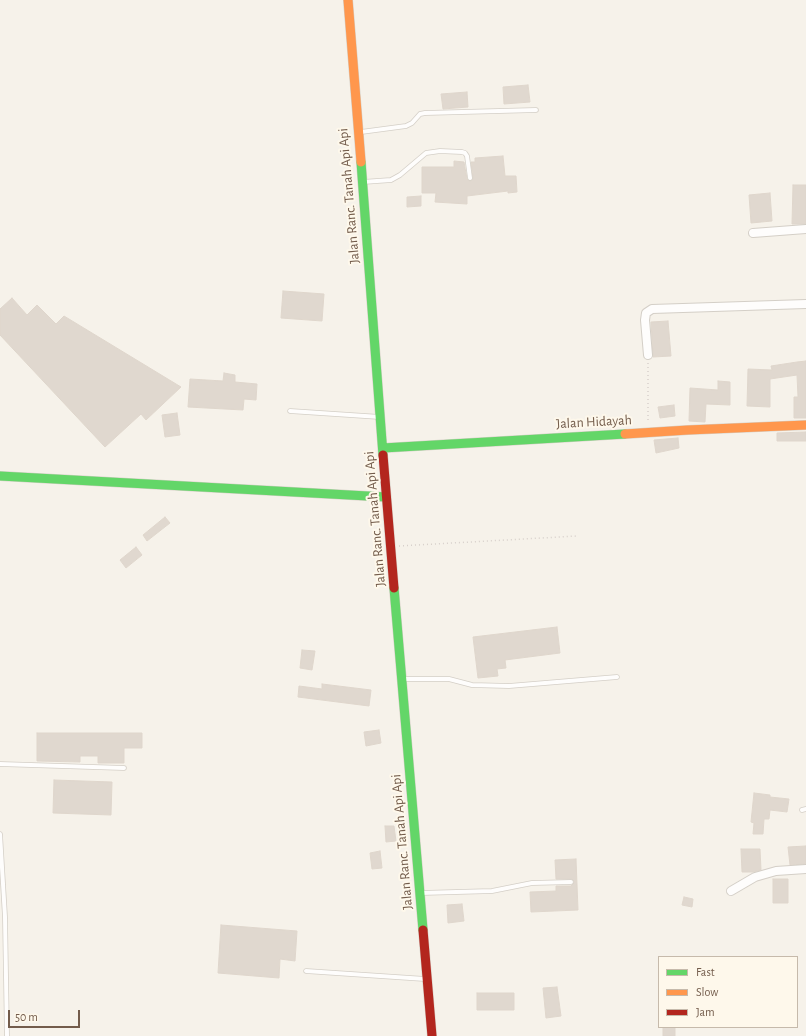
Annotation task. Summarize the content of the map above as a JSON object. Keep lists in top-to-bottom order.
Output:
{
  "streets": {
    "street": ["Jalan Ranc. Tanah Api Api", "Jalan Hidayah"]
  },
  "crossings": [
    ["Jalan Ranc. Tanah Api Api", "Jalan Hidayah"]
  ],
  "legend": ["Fast", "Slow", "Jam"],
  "scale_bar": "50 m"
}
